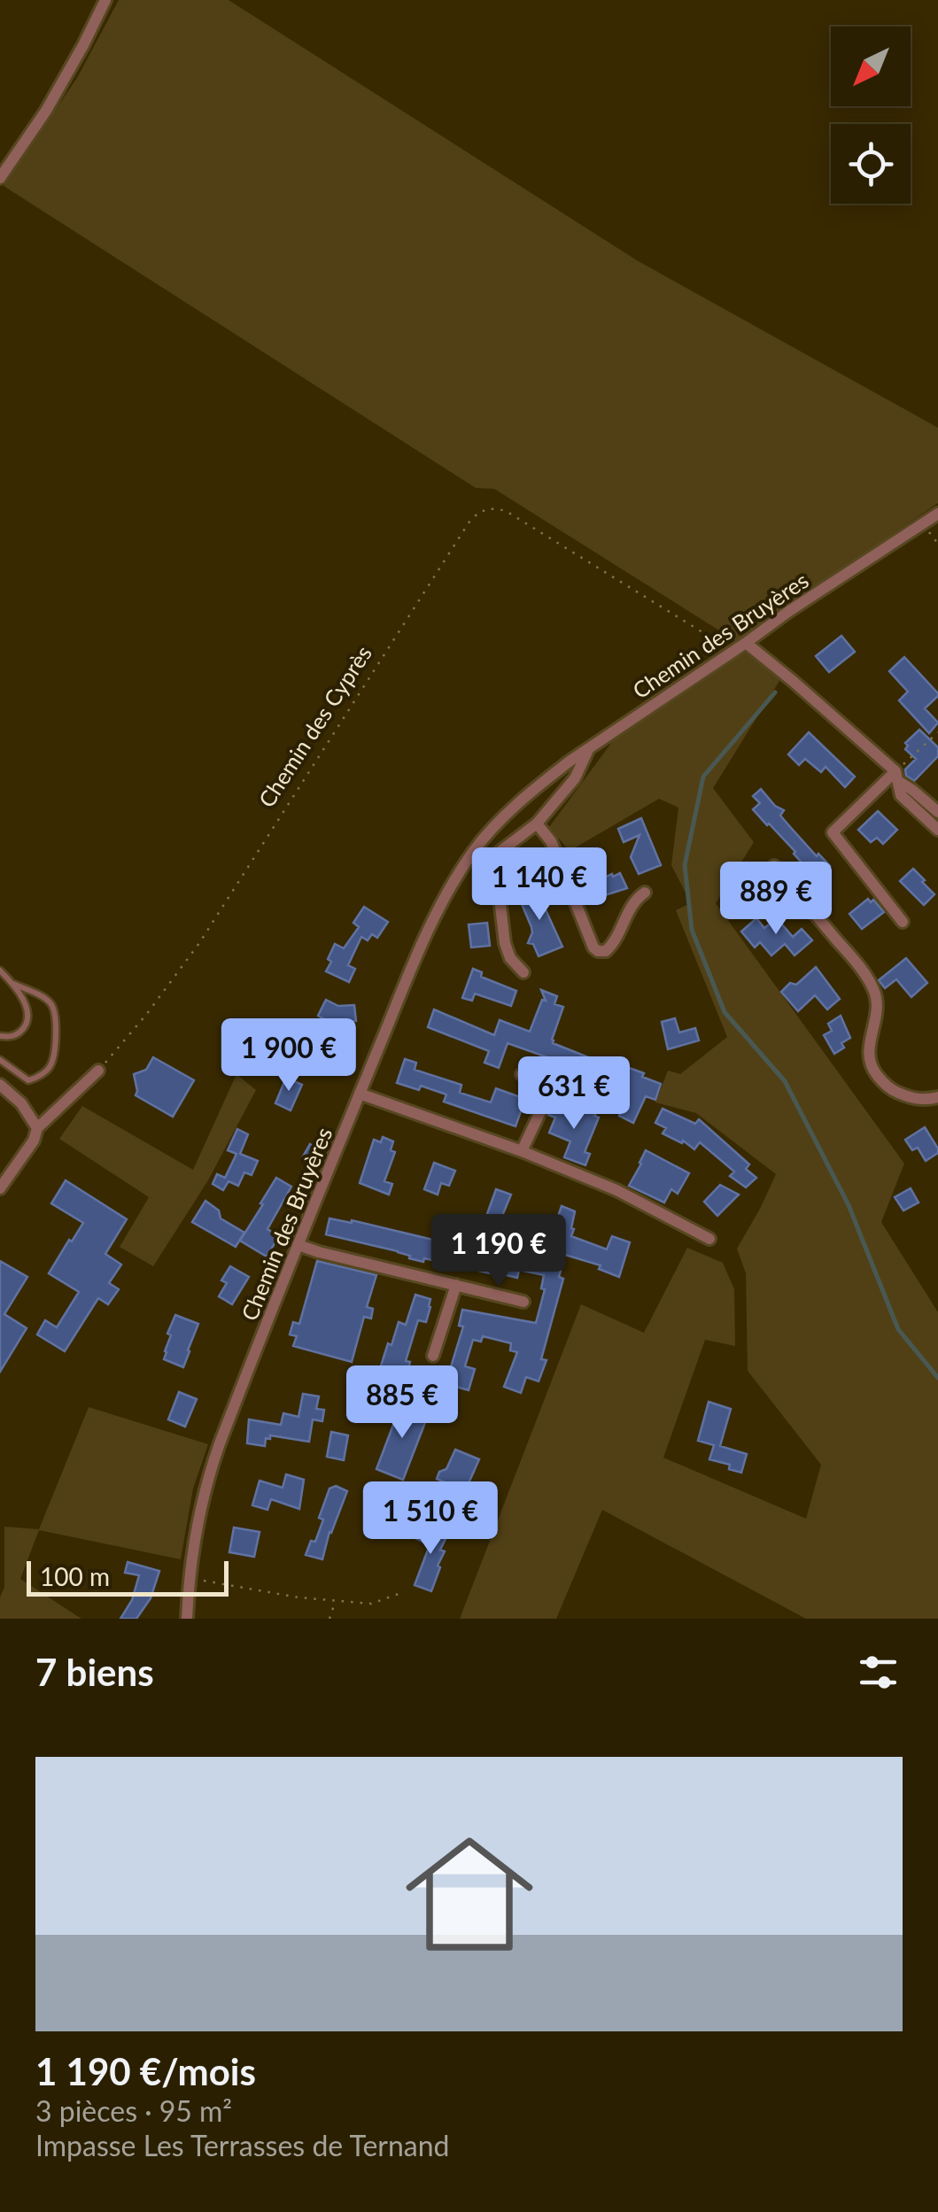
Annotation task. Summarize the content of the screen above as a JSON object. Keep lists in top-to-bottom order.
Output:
{
  "streets": {
    "street": ["Chemin des Bruyères"],
    "path": ["Chemin des Cyprès"]
  },
  "crossings": [
    ["Chemin des Bruyères", "Chemin des Cyprès"]
  ],
  "scale_bar": "100 m",
  "north": "bottom left",
  "page": {
    "price": [
      "1 140 €",
      "889 €",
      "1 900 €",
      "631 €",
      "1 190 €",
      "885 €",
      "1 510 €"
    ],
    "scale": "100 m",
    "heading": "7 biens",
    "list": [
      {
        "name": "1 190 €/mois",
        "note": "3 pièces · 95 m² · Impasse Les Terrasses de Ternand"
      }
    ]
  }
}
